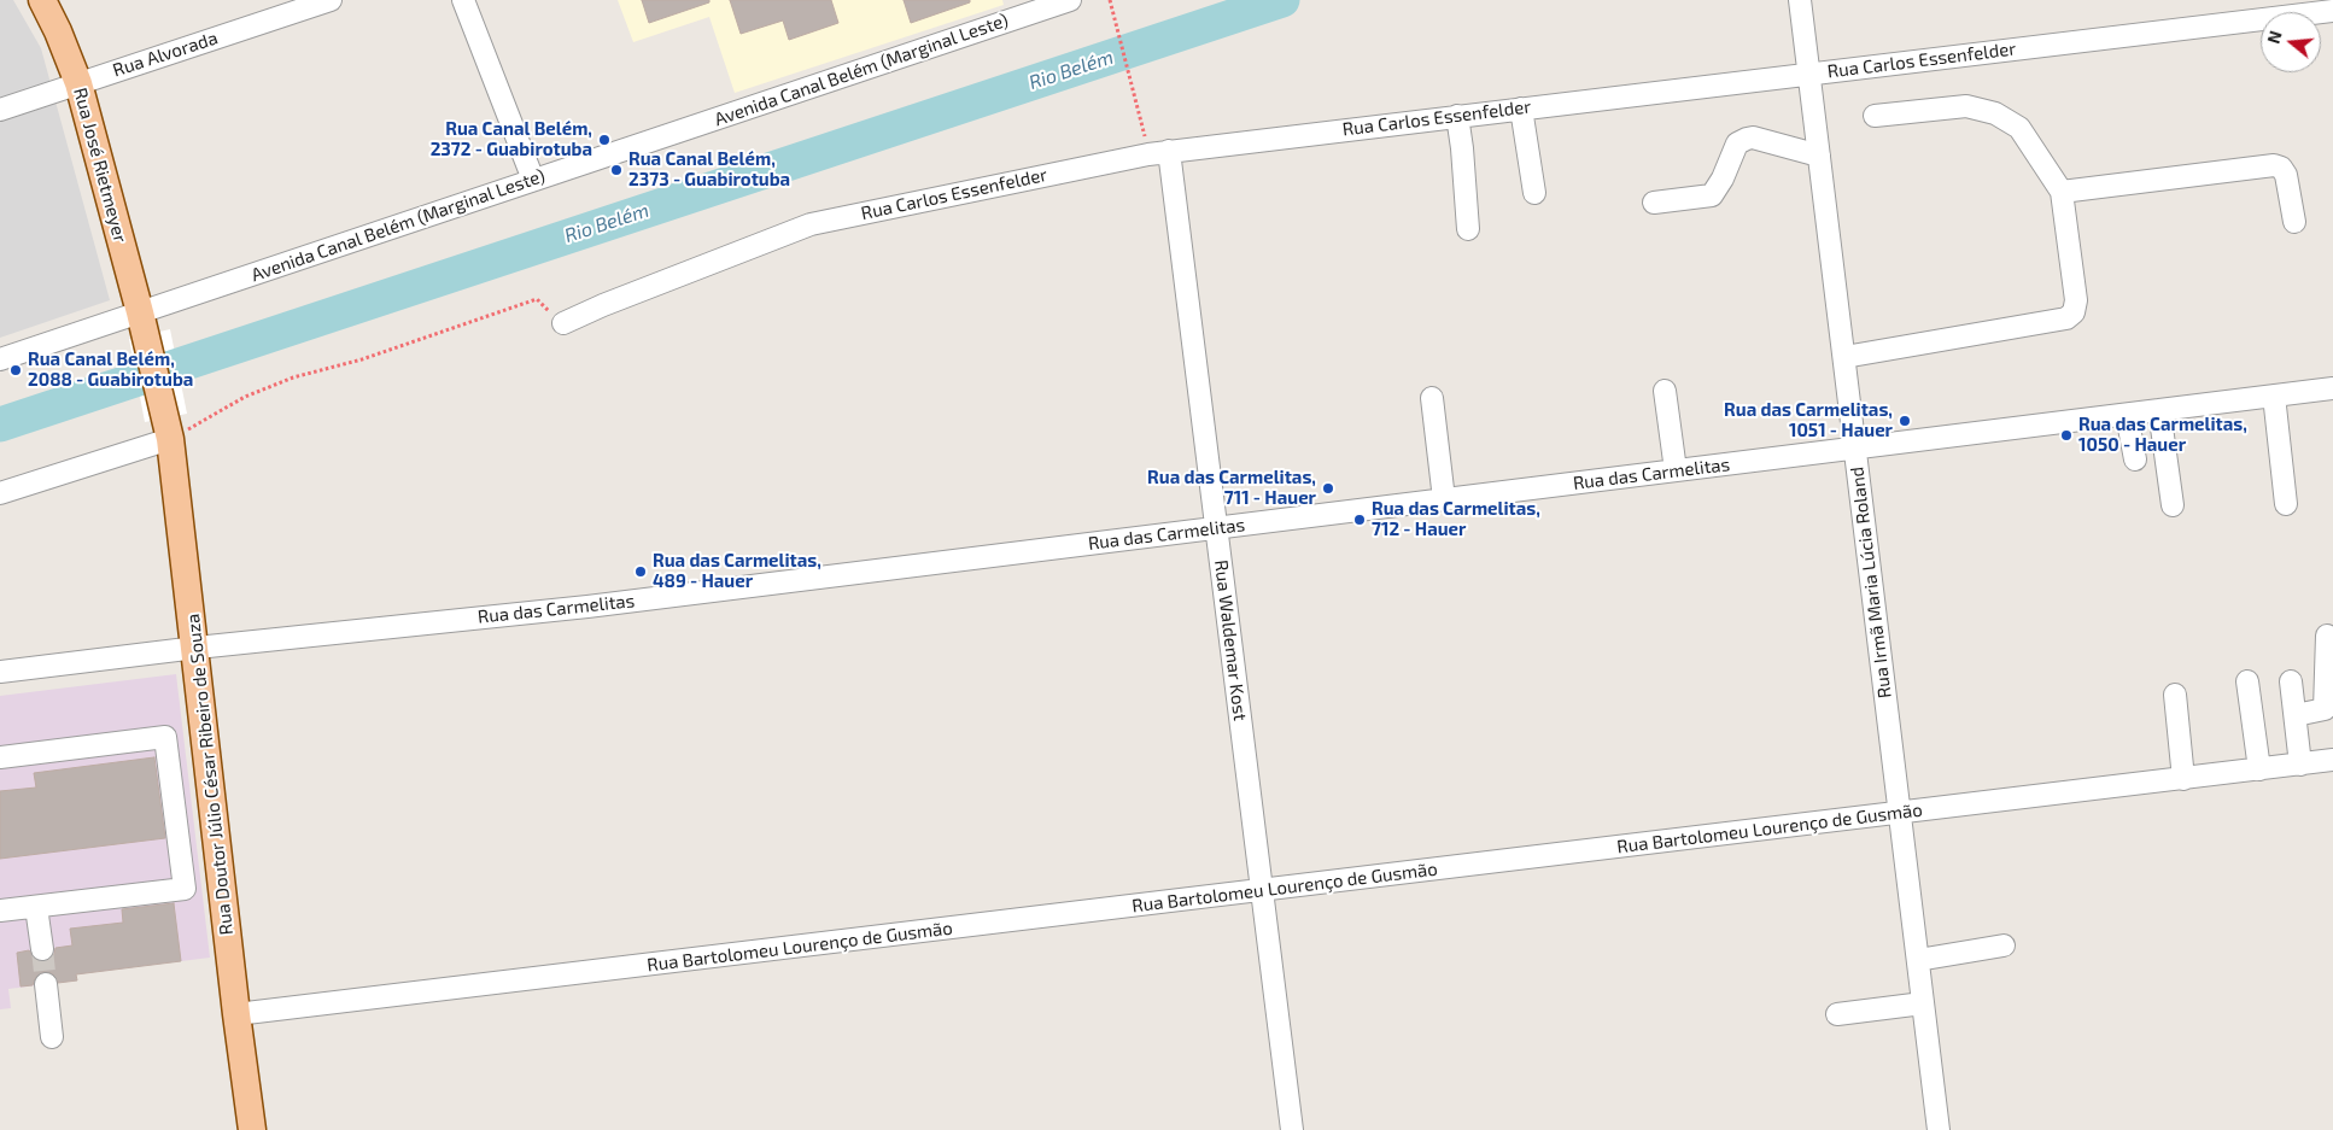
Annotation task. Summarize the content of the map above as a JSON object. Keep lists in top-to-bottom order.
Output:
{
  "streets": {
    "main road": ["Rua José Rietmeyer", "Rua Doutor Júlio César Ribeiro de Souza"],
    "street": [
      "Rua Alvorada",
      "Rua Carlos Essenfelder",
      "Avenida Canal Belém (Marginal Leste)",
      "Rua das Carmelitas",
      "Rua Irmã Maria Lúcia Roland",
      "Rua Waldemar Kost",
      "Rua Bartolomeu Lourenço de Gusmão"
    ]
  },
  "crossings": [
    ["Rua Alvorada", "Rua José Rietmeyer"],
    ["Rua Carlos Essenfelder", "Rua Irmã Maria Lúcia Roland"],
    ["Rua Carlos Essenfelder", "Rua Waldemar Kost"],
    ["Avenida Canal Belém (Marginal Leste)", "Rua José Rietmeyer"],
    ["Rua José Rietmeyer", "Rua Doutor Júlio César Ribeiro de Souza"],
    ["Rua das Carmelitas", "Rua Irmã Maria Lúcia Roland"],
    ["Rua das Carmelitas", "Rua Waldemar Kost"],
    ["Rua das Carmelitas", "Rua Doutor Júlio César Ribeiro de Souza"],
    ["Rua Irmã Maria Lúcia Roland", "Rua Bartolomeu Lourenço de Gusmão"],
    ["Rua Waldemar Kost", "Rua Bartolomeu Lourenço de Gusmão"],
    ["Rua Doutor Júlio César Ribeiro de Souza", "Rua Bartolomeu Lourenço de Gusmão"]
  ],
  "water": ["Rio Belém"],
  "places": [
    "Rua Canal Belém, 2372 - Guabirotuba",
    "Rua Canal Belém, 2373 - Guabirotuba",
    "Rua Canal Belém, 2088 - Guabirotuba",
    "Rua das Carmelitas, 1051 - Hauer",
    "Rua das Carmelitas, 1050 - Hauer",
    "Rua das Carmelitas, 711 - Hauer",
    "Rua das Carmelitas, 712 - Hauer",
    "Rua das Carmelitas, 489 - Hauer"
  ],
  "north": "left"
}
